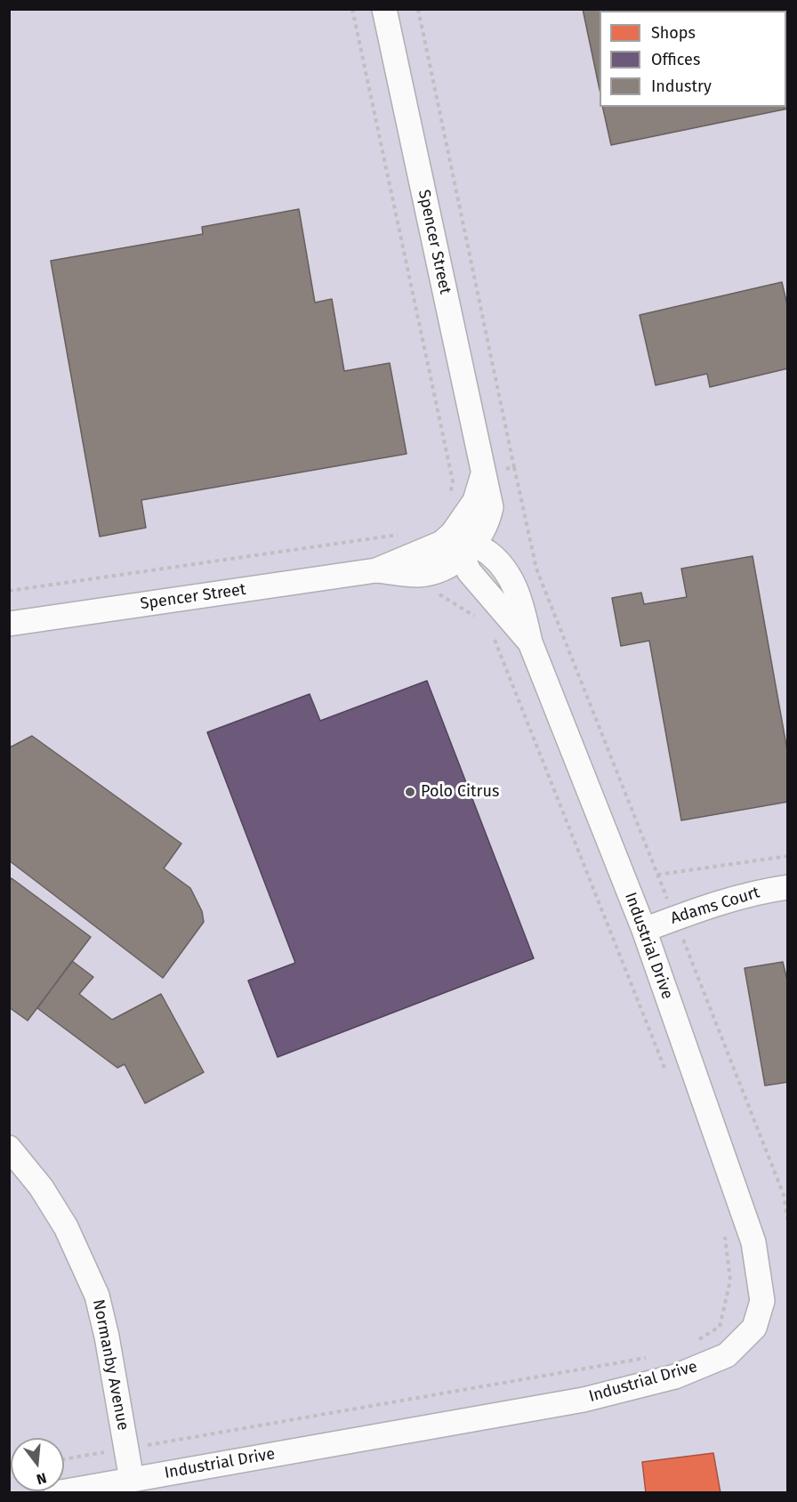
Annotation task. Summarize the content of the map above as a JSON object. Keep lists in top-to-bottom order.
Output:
{
  "streets": {
    "street": [
      "Spencer Street",
      "Adams Court",
      "Industrial Drive",
      "Normanby Avenue"
    ]
  },
  "crossings": [
    ["Spencer Street", "Industrial Drive"],
    ["Adams Court", "Industrial Drive"],
    ["Industrial Drive", "Normanby Avenue"]
  ],
  "places": ["Polo Citrus"],
  "legend": ["Shops", "Offices", "Industry"],
  "north": "bottom"
}
